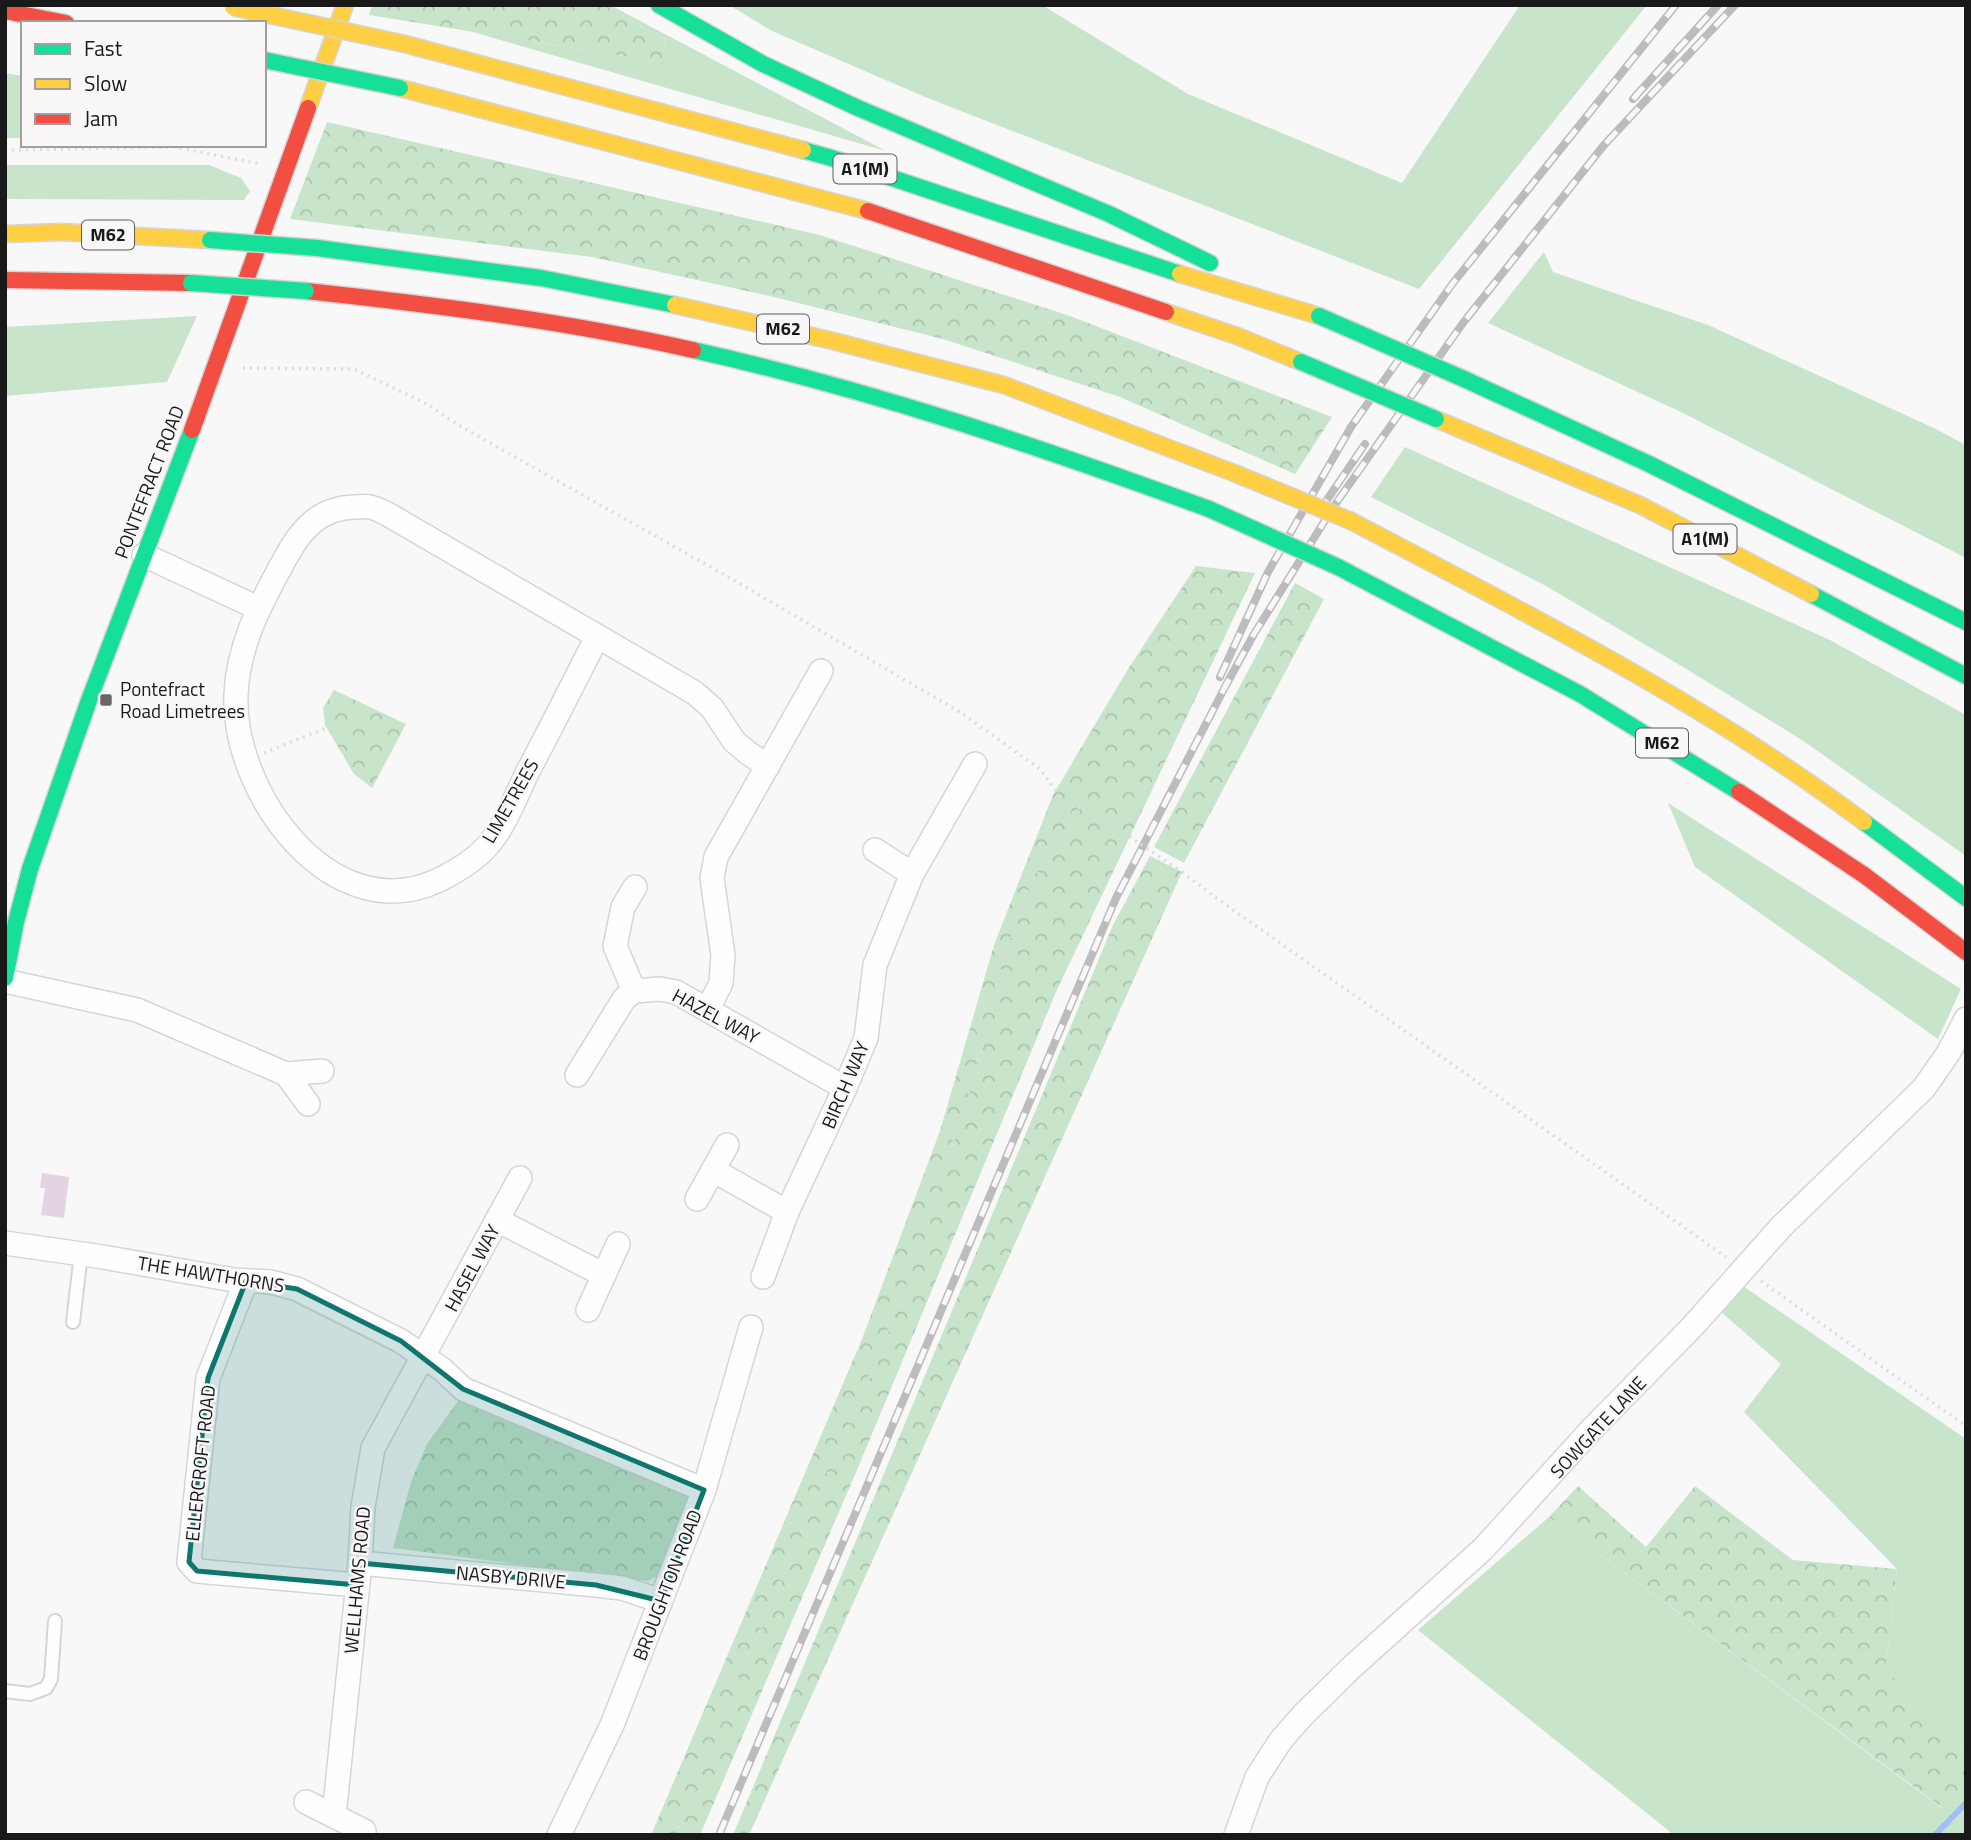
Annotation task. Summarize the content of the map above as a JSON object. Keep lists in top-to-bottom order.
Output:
{
  "streets": {
    "main road": ["A1(M)", "M62", "PONTEFRACT ROAD"],
    "street": [
      "LIMETREES",
      "HAZEL WAY",
      "BIRCH WAY",
      "HASEL WAY",
      "THE HAWTHORNS",
      "SOWGATE LANE",
      "ELLERCROFT ROAD",
      "NASBY DRIVE",
      "WELLHAMS ROAD",
      "BROUGHTON ROAD"
    ]
  },
  "crossings": [
    ["HAZEL WAY", "BIRCH WAY"],
    ["HASEL WAY", "THE HAWTHORNS"],
    ["HASEL WAY", "WELLHAMS ROAD"],
    ["THE HAWTHORNS", "ELLERCROFT ROAD"],
    ["THE HAWTHORNS", "WELLHAMS ROAD"],
    ["THE HAWTHORNS", "BROUGHTON ROAD"],
    ["ELLERCROFT ROAD", "NASBY DRIVE"],
    ["ELLERCROFT ROAD", "WELLHAMS ROAD"],
    ["NASBY DRIVE", "WELLHAMS ROAD"],
    ["NASBY DRIVE", "BROUGHTON ROAD"]
  ],
  "places": {
    "transit": ["Pontefract Road Limetrees"]
  },
  "legend": ["Fast", "Slow", "Jam"]
}
